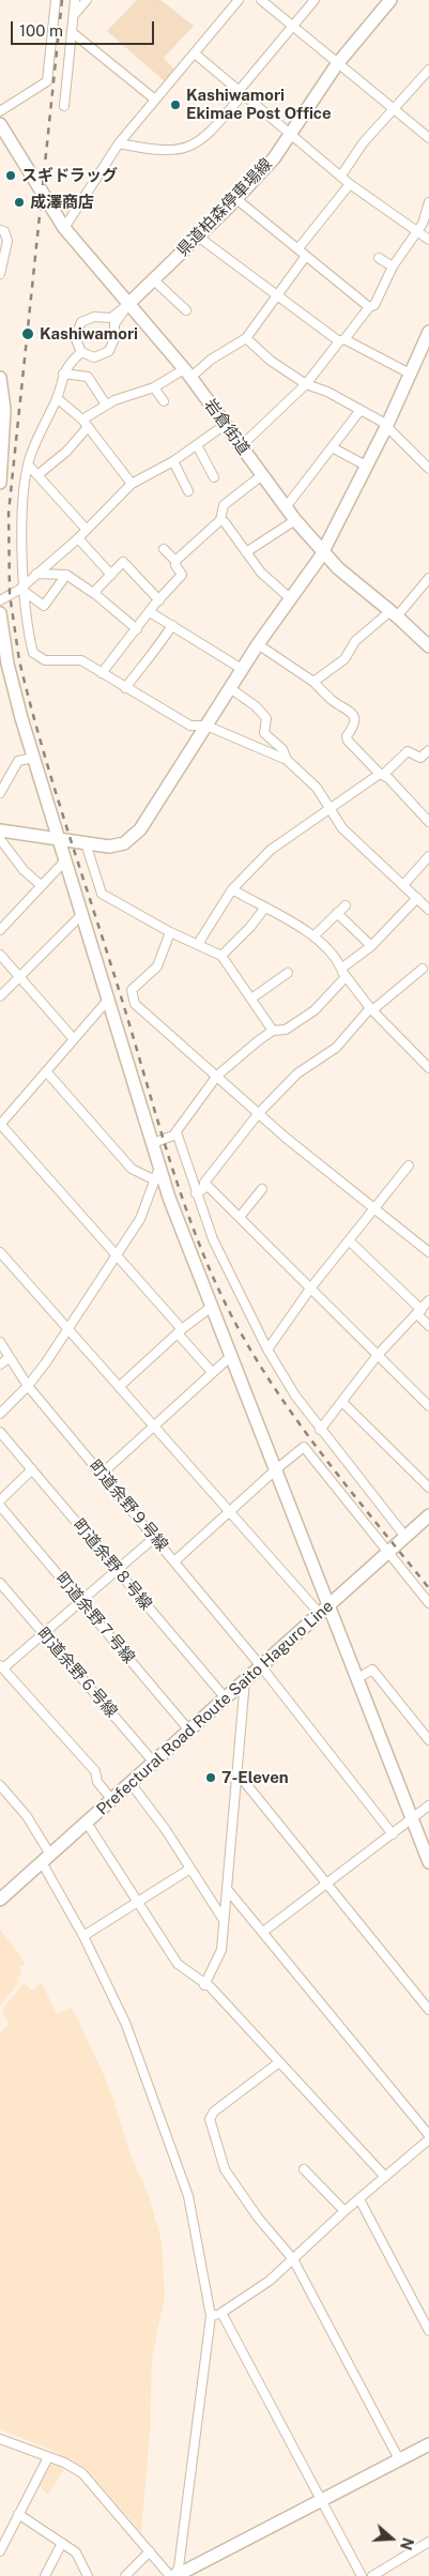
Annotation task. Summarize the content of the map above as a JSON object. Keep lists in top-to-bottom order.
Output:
{
  "streets": {
    "street": [
      "県道柏森停車場線",
      "岩倉街道",
      "町道余野９号線",
      "町道余野８号線",
      "町道余野７号線",
      "町道余野６号線",
      "Prefectural Road Route Saito Haguro Line"
    ]
  },
  "crossings": [
    ["県道柏森停車場線", "岩倉街道"],
    ["町道余野９号線", "Prefectural Road Route Saito Haguro Line"],
    ["町道余野８号線", "Prefectural Road Route Saito Haguro Line"],
    ["町道余野７号線", "Prefectural Road Route Saito Haguro Line"],
    ["町道余野６号線", "Prefectural Road Route Saito Haguro Line"]
  ],
  "places": [
    "Kashiwamori Ekimae Post Office",
    "スギドラッグ",
    "成澤商店",
    "Kashiwamori",
    "7-Eleven"
  ],
  "scale_bar": "100 m",
  "north": "right"
}
